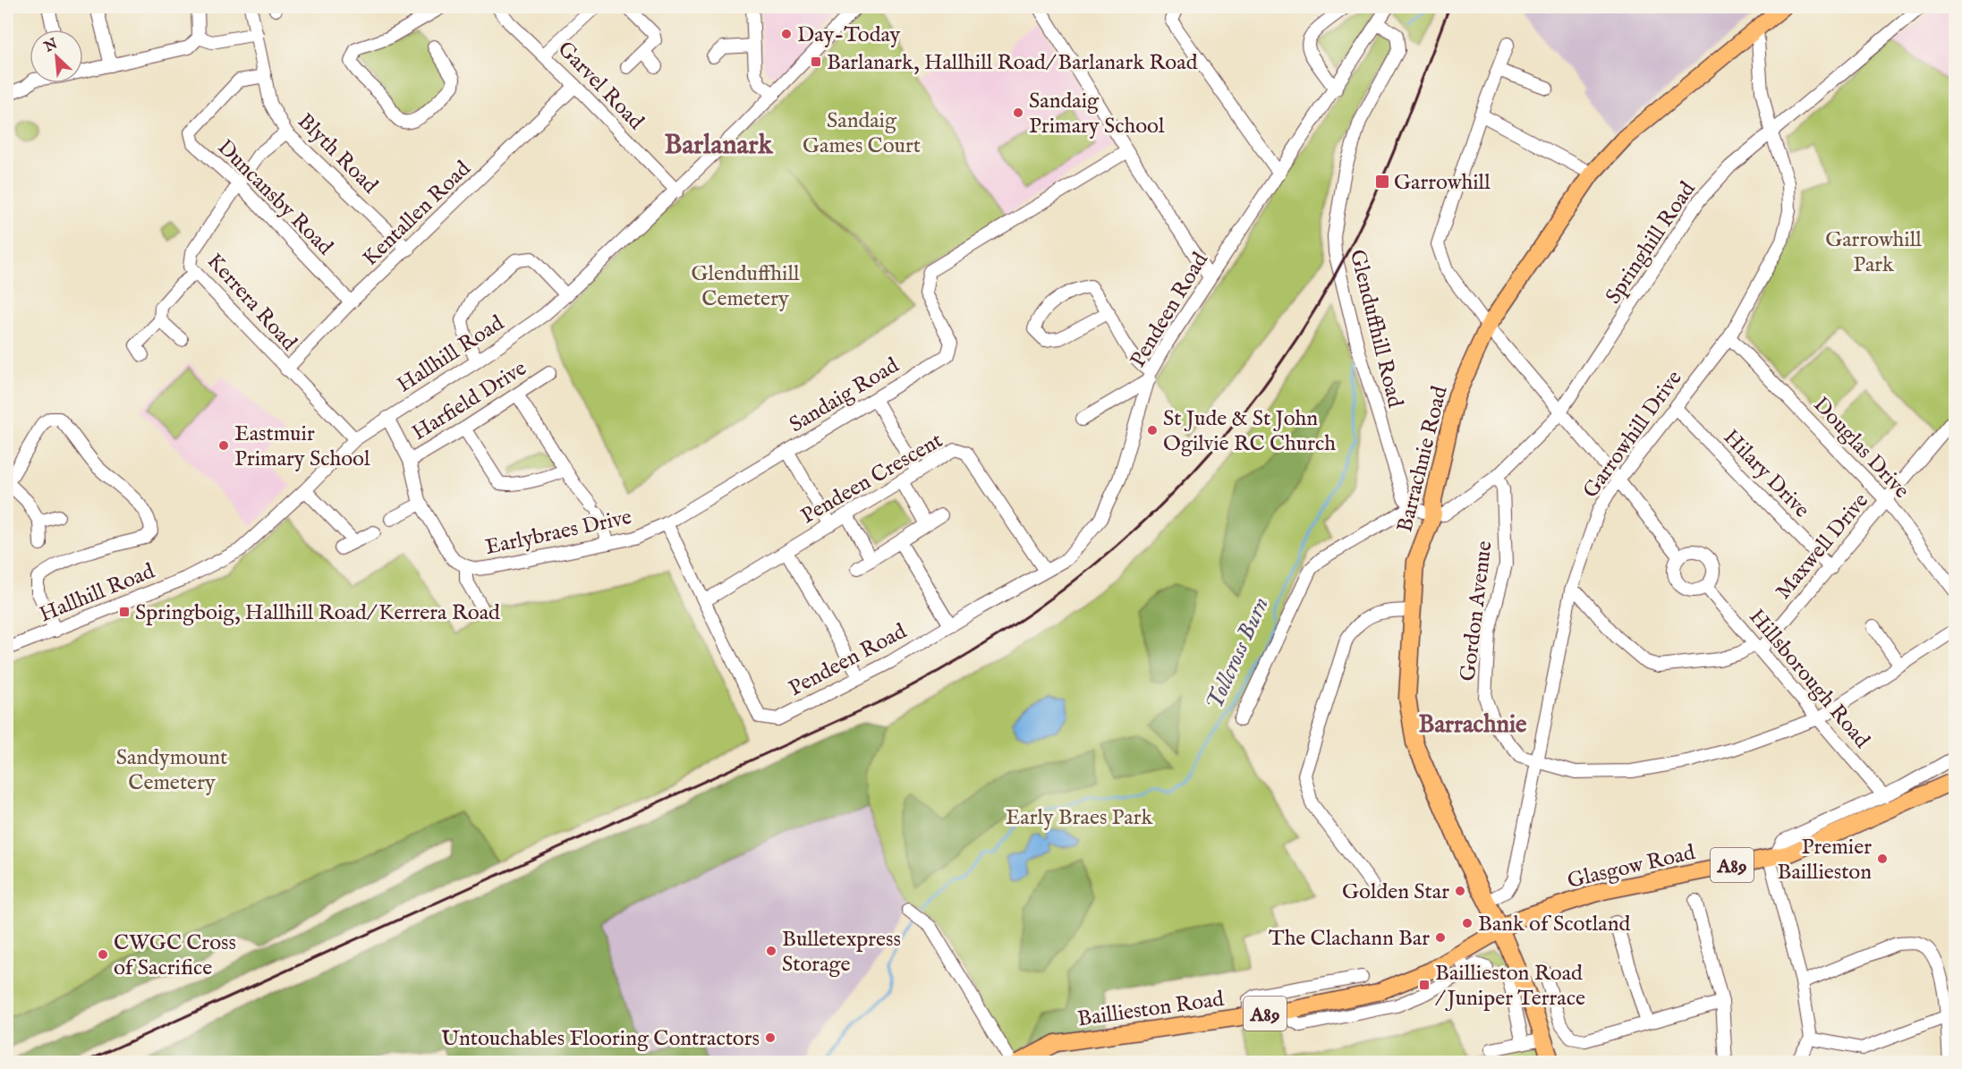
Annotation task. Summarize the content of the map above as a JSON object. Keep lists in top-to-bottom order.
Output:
{
  "streets": {
    "main road": [
      "Barrachnie Road",
      "A89",
      "Glasgow Road",
      "Baillieston Road"
    ],
    "street": [
      "Garvel Road",
      "Blyth Road",
      "Duncansby Road",
      "Kentallen Road",
      "Springhill Road",
      "Kerrera Road",
      "Pendeen Road",
      "Glenduffhill Road",
      "Hallhill Road",
      "Sandaig Road",
      "Harfield Drive",
      "Garrowhill Drive",
      "Douglas Drive",
      "Hilary Drive",
      "Pendeen Crescent",
      "Earlybraes Drive",
      "Maxwell Drive",
      "Gordon Avenue",
      "Hillsborough Road"
    ]
  },
  "crossings": [
    ["Garvel Road", "Kentallen Road"],
    ["Garvel Road", "Hallhill Road"],
    ["Blyth Road", "Duncansby Road"],
    ["Blyth Road", "Kentallen Road"],
    ["Blyth Road", "Kerrera Road"],
    ["Duncansby Road", "Kentallen Road"],
    ["Duncansby Road", "Kerrera Road"],
    ["Kentallen Road", "Kerrera Road"],
    ["Springhill Road", "Garrowhill Drive"],
    ["Springhill Road", "Barrachnie Road"],
    ["Springhill Road", "Gordon Avenue"],
    ["Kerrera Road", "Hallhill Road"],
    ["Pendeen Road", "Glenduffhill Road"],
    ["Pendeen Road", "Pendeen Crescent"],
    ["Hallhill Road", "Earlybraes Drive"],
    ["Sandaig Road", "Earlybraes Drive"],
    ["Harfield Drive", "Earlybraes Drive"],
    ["Garrowhill Drive", "Douglas Drive"],
    ["Garrowhill Drive", "Barrachnie Road"],
    ["Garrowhill Drive", "Hilary Drive"],
    ["Garrowhill Drive", "Gordon Avenue"],
    ["Douglas Drive", "Maxwell Drive"],
    ["Barrachnie Road", "Glasgow Road"],
    ["Barrachnie Road", "Baillieston Road"],
    ["Hilary Drive", "Maxwell Drive"],
    ["Maxwell Drive", "Hillsborough Road"],
    ["Gordon Avenue", "Hillsborough Road"],
    ["Hillsborough Road", "Glasgow Road"],
    ["Glasgow Road", "Baillieston Road"]
  ],
  "districts": ["Barlanark", "Barrachnie"],
  "water": ["Tollcross Burn"],
  "parks": [
    "Sandaig Games Court",
    "Garrowhill Park",
    "Glenduffhill Cemetery",
    "Sandymount Cemetery",
    "Early Braes Park"
  ],
  "places": {
    "other": [
      "Day-Today",
      "Sandaig Primary School",
      "St Jude & St John Ogilvie RC Church",
      "Eastmuir Primary School",
      "Premier Baillieston",
      "Golden Star",
      "Bank of Scotland",
      "The Clachann Bar",
      "Bulletexpress Storage",
      "CWGC Cross of Sacrifice",
      "Untouchables Flooring Contractors"
    ],
    "transit": [
      "Barlanark, Hallhill Road/ Barlanark Road",
      "Garrowhill",
      "Springboig, Hallhill Road/ Kerrera Road",
      "Baillieston Road / Juniper Terrace"
    ]
  },
  "north": "top left"
}
